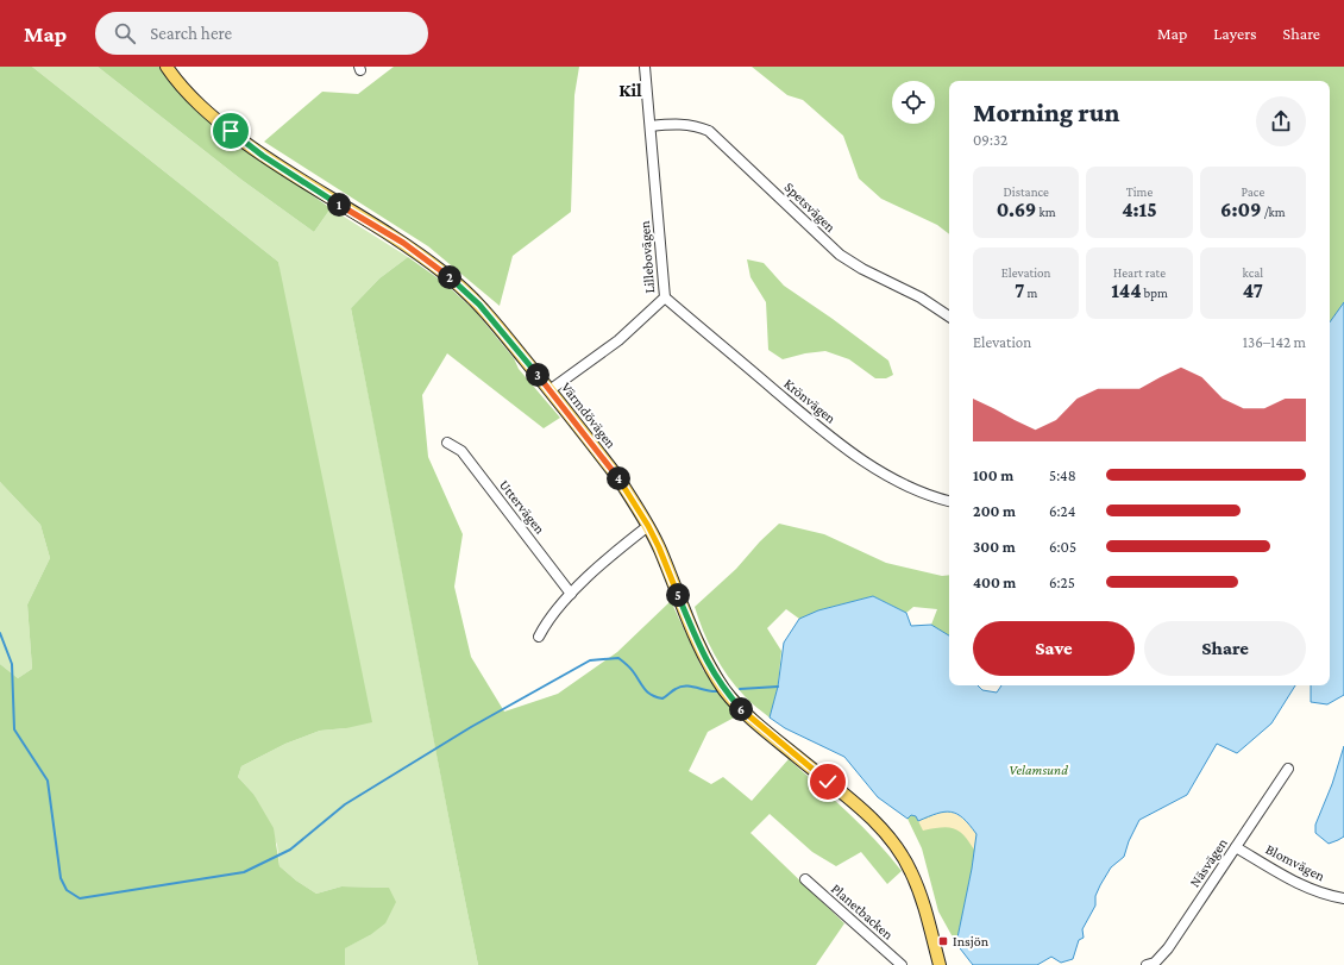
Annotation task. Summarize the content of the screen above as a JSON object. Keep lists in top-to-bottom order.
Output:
{
  "streets": {
    "main road": ["Värmdövägen"],
    "street": [
      "Spetsvägen",
      "Lillebovägen",
      "Krönvägen",
      "Uttervägen",
      "Näsvägen",
      "Blomvägen",
      "Planetbacken"
    ]
  },
  "crossings": [
    ["Spetsvägen", "Lillebovägen"],
    ["Lillebovägen", "Krönvägen"],
    ["Lillebovägen", "Värmdövägen"],
    ["Näsvägen", "Blomvägen"]
  ],
  "districts": ["Kil"],
  "parks": ["Velamsund"],
  "places": {
    "transit": ["Insjön"]
  },
  "page": {
    "header": "Map",
    "search": "Search here",
    "nav": ["Map", "Layers", "Share"],
    "heading": ["Morning run", "09:32"],
    "stats": [
      ["Distance", "0.69 km"],
      ["Time", "4:15"],
      ["Pace", "6:09 /km"],
      ["Elevation", "7 m"],
      ["Heart rate", "144 bpm"],
      ["kcal", "47"]
    ],
    "pins": [
      "1",
      "2",
      "3",
      "4",
      "5",
      "6"
    ],
    "chart": ["Elevation", "136–142 m"],
    "list": [
      {
        "name": "100 m",
        "note": "5:48"
      },
      {
        "name": "200 m",
        "note": "6:24"
      },
      {
        "name": "300 m",
        "note": "6:05"
      },
      {
        "name": "400 m",
        "note": "6:25"
      }
    ],
    "buttons": ["Save", "Share"]
  }
}
